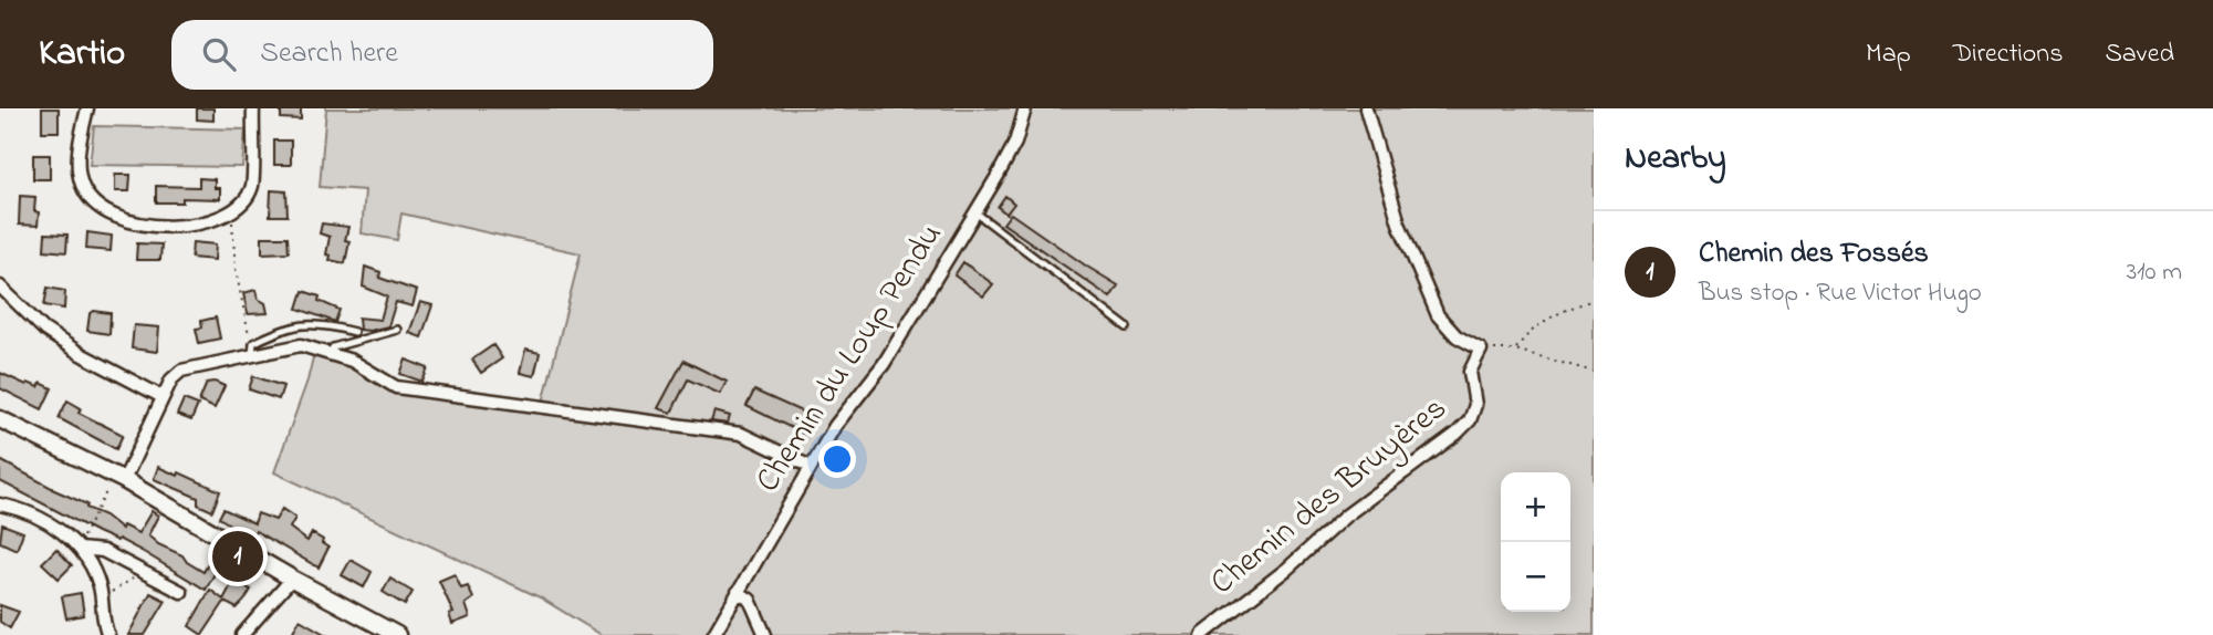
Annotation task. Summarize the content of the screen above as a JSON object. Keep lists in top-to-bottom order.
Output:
{
  "streets": {
    "street": ["Chemin du Loup Pendu", "Chemin des Bruyères"]
  },
  "page": {
    "header": "Kartio",
    "search": "Search here",
    "nav": ["Map", "Directions", "Saved"],
    "heading": "Nearby",
    "list": [
      {
        "mark": "1",
        "name": "Chemin des Fossés",
        "note": "Bus stop · Rue Victor Hugo",
        "value": "310 m"
      }
    ],
    "map_buttons": ["+", "−"],
    "pins": "1"
  }
}
